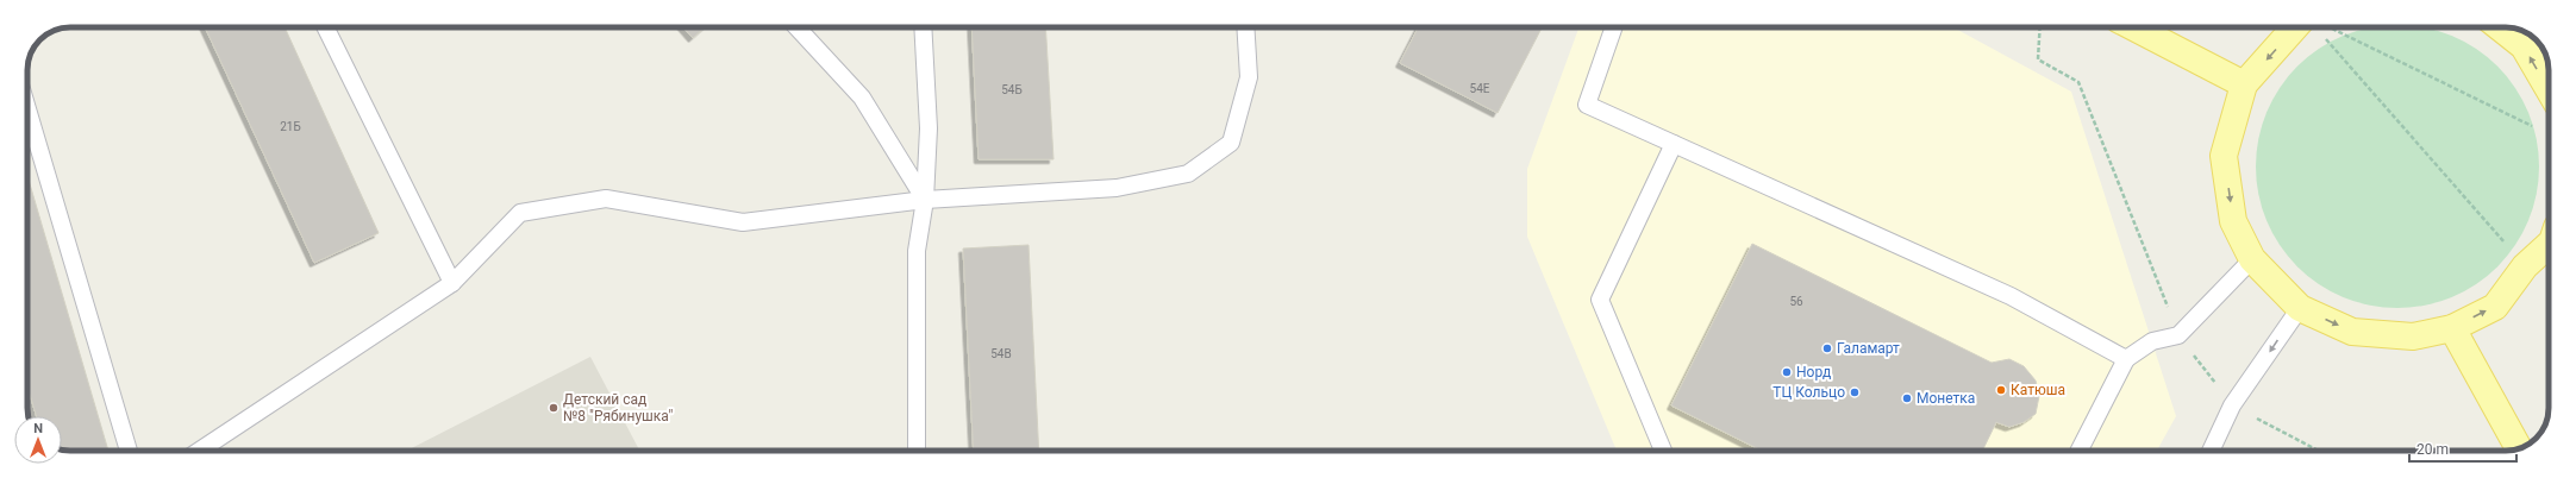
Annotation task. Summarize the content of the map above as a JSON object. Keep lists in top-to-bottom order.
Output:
{
  "places": [
    "Галамарт",
    "Норд",
    "Катюша",
    "ТЦ Кольцо",
    "Монетка",
    "Детский сад №8 \"Рябинушка\""
  ],
  "house_numbers": [
    "54Е",
    "54Б",
    "21Б",
    "56",
    "54В"
  ],
  "scale_bar": "20 m",
  "north": "top"
}
